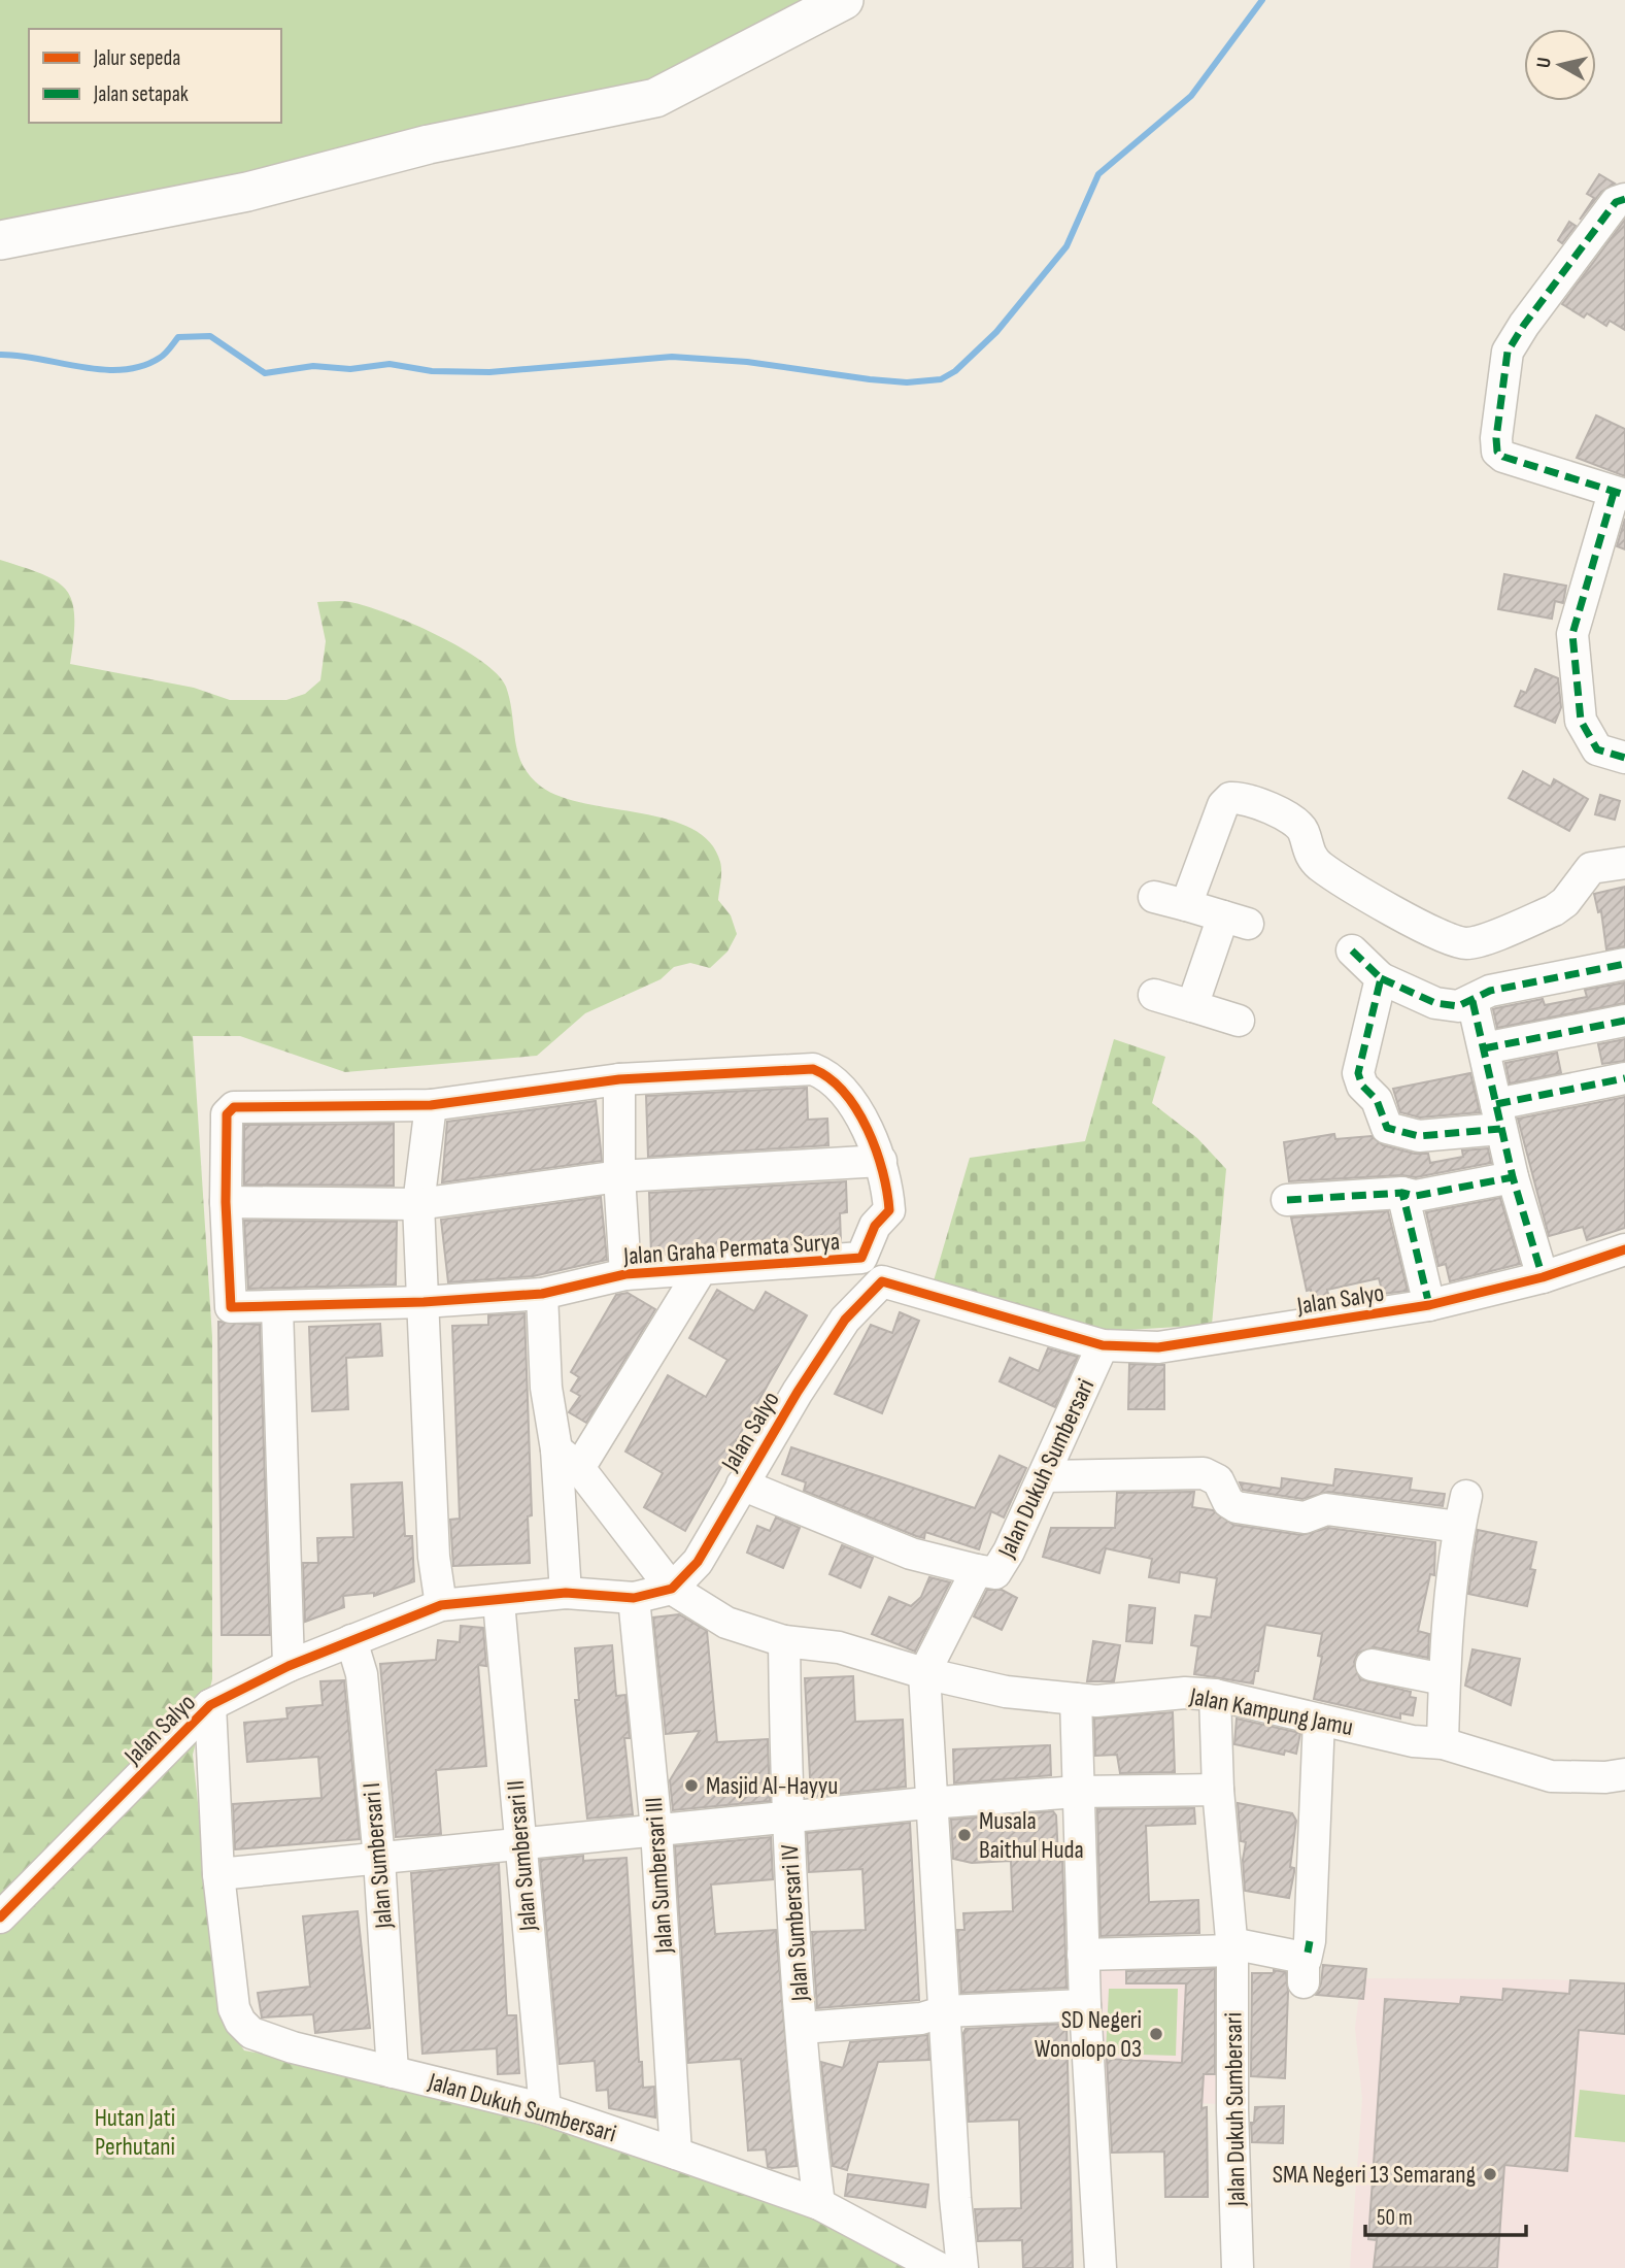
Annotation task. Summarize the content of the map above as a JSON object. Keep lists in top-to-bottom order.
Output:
{
  "streets": {
    "street": [
      "Jalan Graha Permata Surya",
      "Jalan Salyo",
      "Jalan Dukuh Sumbersari",
      "Jalan Kampung Jamu",
      "Jalan Sumbersari I",
      "Jalan Sumbersari II",
      "Jalan Sumbersari III",
      "Jalan Sumbersari IV"
    ]
  },
  "crossings": [
    ["Jalan Salyo", "Jalan Dukuh Sumbersari"],
    ["Jalan Salyo", "Jalan Kampung Jamu"],
    ["Jalan Salyo", "Jalan Sumbersari I"],
    ["Jalan Salyo", "Jalan Sumbersari II"],
    ["Jalan Salyo", "Jalan Sumbersari III"],
    ["Jalan Dukuh Sumbersari", "Jalan Kampung Jamu"],
    ["Jalan Dukuh Sumbersari", "Jalan Sumbersari I"],
    ["Jalan Dukuh Sumbersari", "Jalan Sumbersari II"],
    ["Jalan Dukuh Sumbersari", "Jalan Sumbersari III"],
    ["Jalan Dukuh Sumbersari", "Jalan Sumbersari IV"],
    ["Jalan Kampung Jamu", "Jalan Sumbersari IV"]
  ],
  "parks": ["Hutan Jati Perhutani"],
  "places": [
    "Masjid Al-Hayyu",
    "Musala Baithul Huda",
    "SD Negeri Wonolopo 03",
    "SMA Negeri 13 Semarang"
  ],
  "legend": ["Jalur sepeda", "Jalan setapak"],
  "scale_bar": "50 m",
  "north": "left"
}
